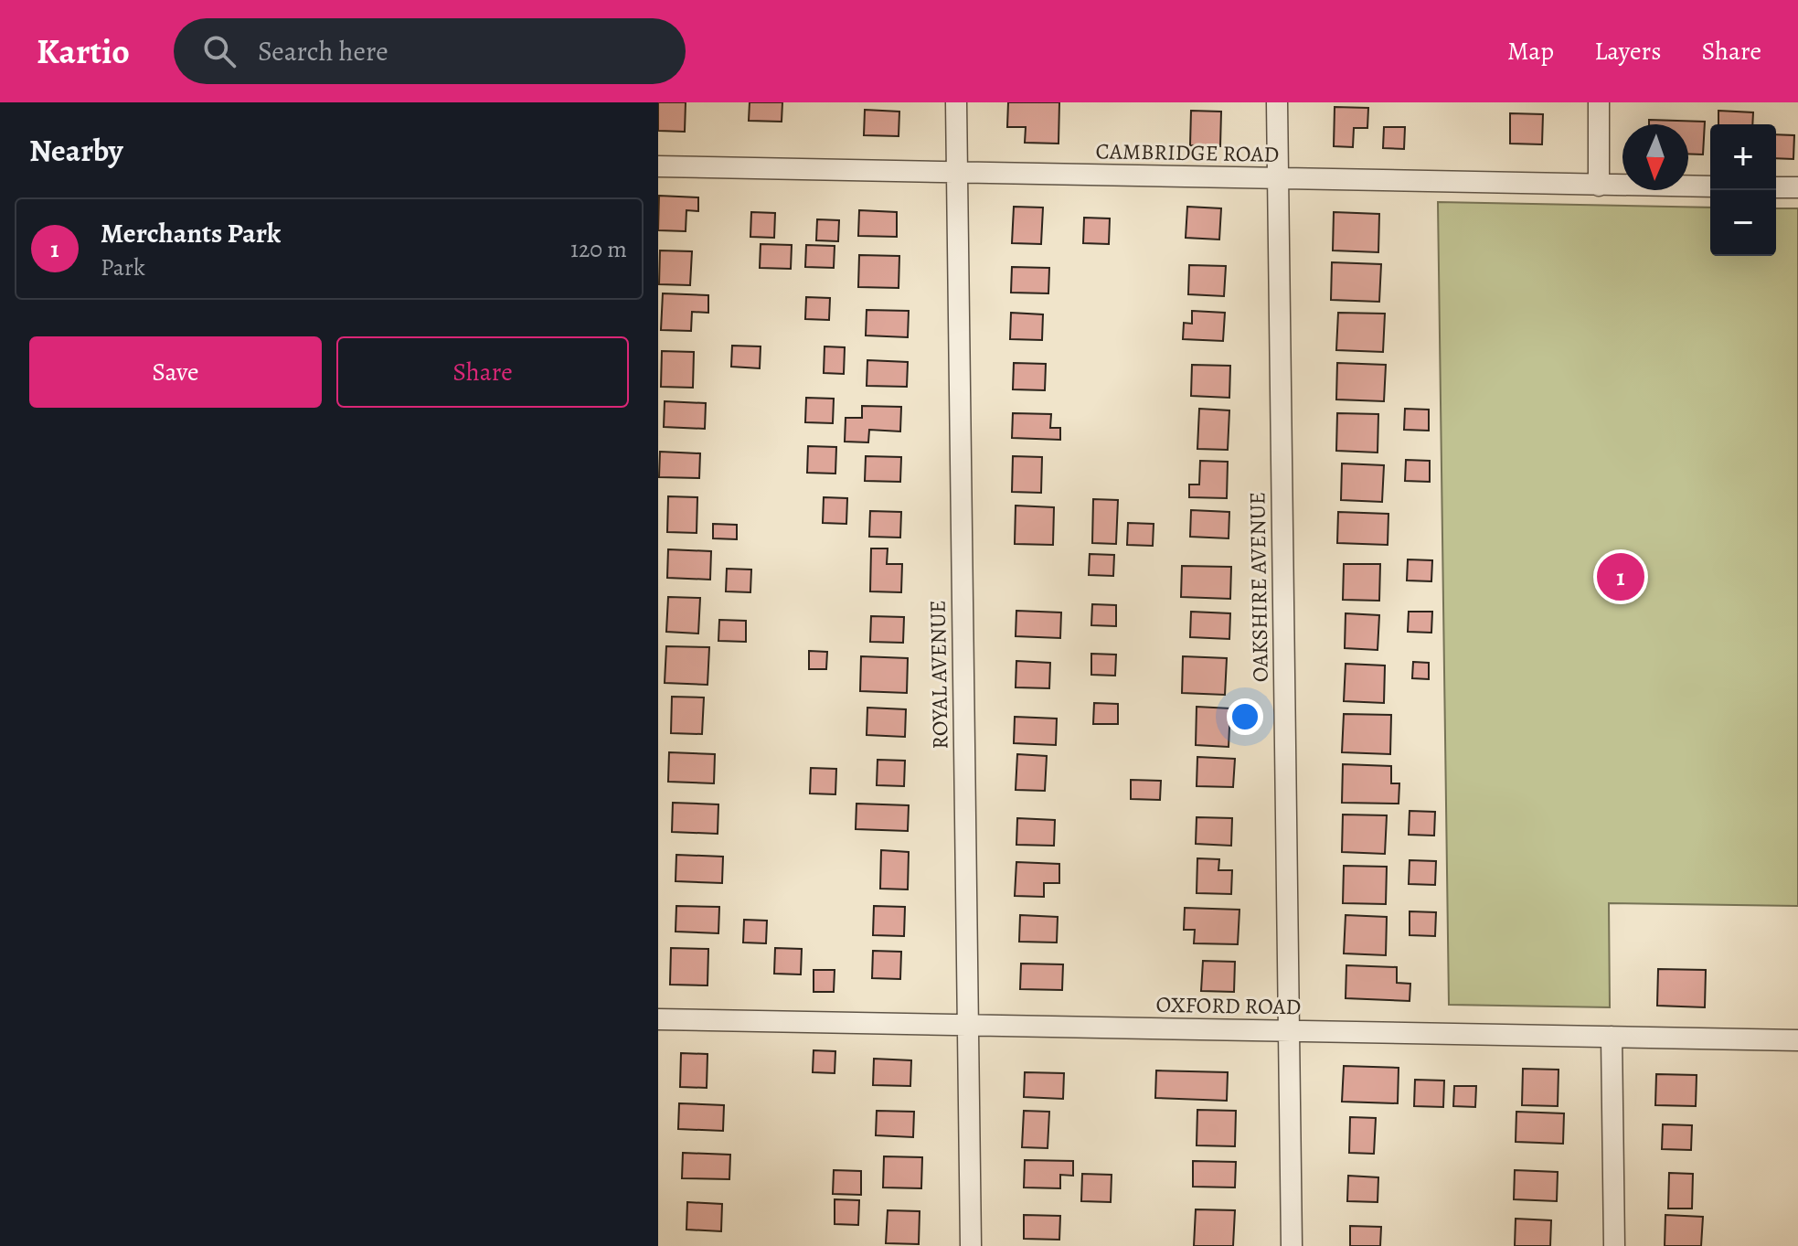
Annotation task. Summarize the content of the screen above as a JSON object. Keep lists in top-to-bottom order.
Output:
{
  "streets": {
    "street": [
      "CAMBRIDGE ROAD",
      "OAKSHIRE AVENUE",
      "ROYAL AVENUE",
      "OXFORD ROAD"
    ]
  },
  "crossings": [
    ["CAMBRIDGE ROAD", "OAKSHIRE AVENUE"],
    ["CAMBRIDGE ROAD", "ROYAL AVENUE"],
    ["OAKSHIRE AVENUE", "OXFORD ROAD"],
    ["ROYAL AVENUE", "OXFORD ROAD"]
  ],
  "north": "bottom",
  "page": {
    "header": "Kartio",
    "search": "Search here",
    "nav": ["Map", "Layers", "Share"],
    "heading": "Nearby",
    "map_buttons": ["+", "−"],
    "list": [
      {
        "mark": "1",
        "name": "Merchants Park",
        "note": "Park",
        "value": "120 m"
      }
    ],
    "buttons": ["Save", "Share"],
    "pins": "1"
  }
}
